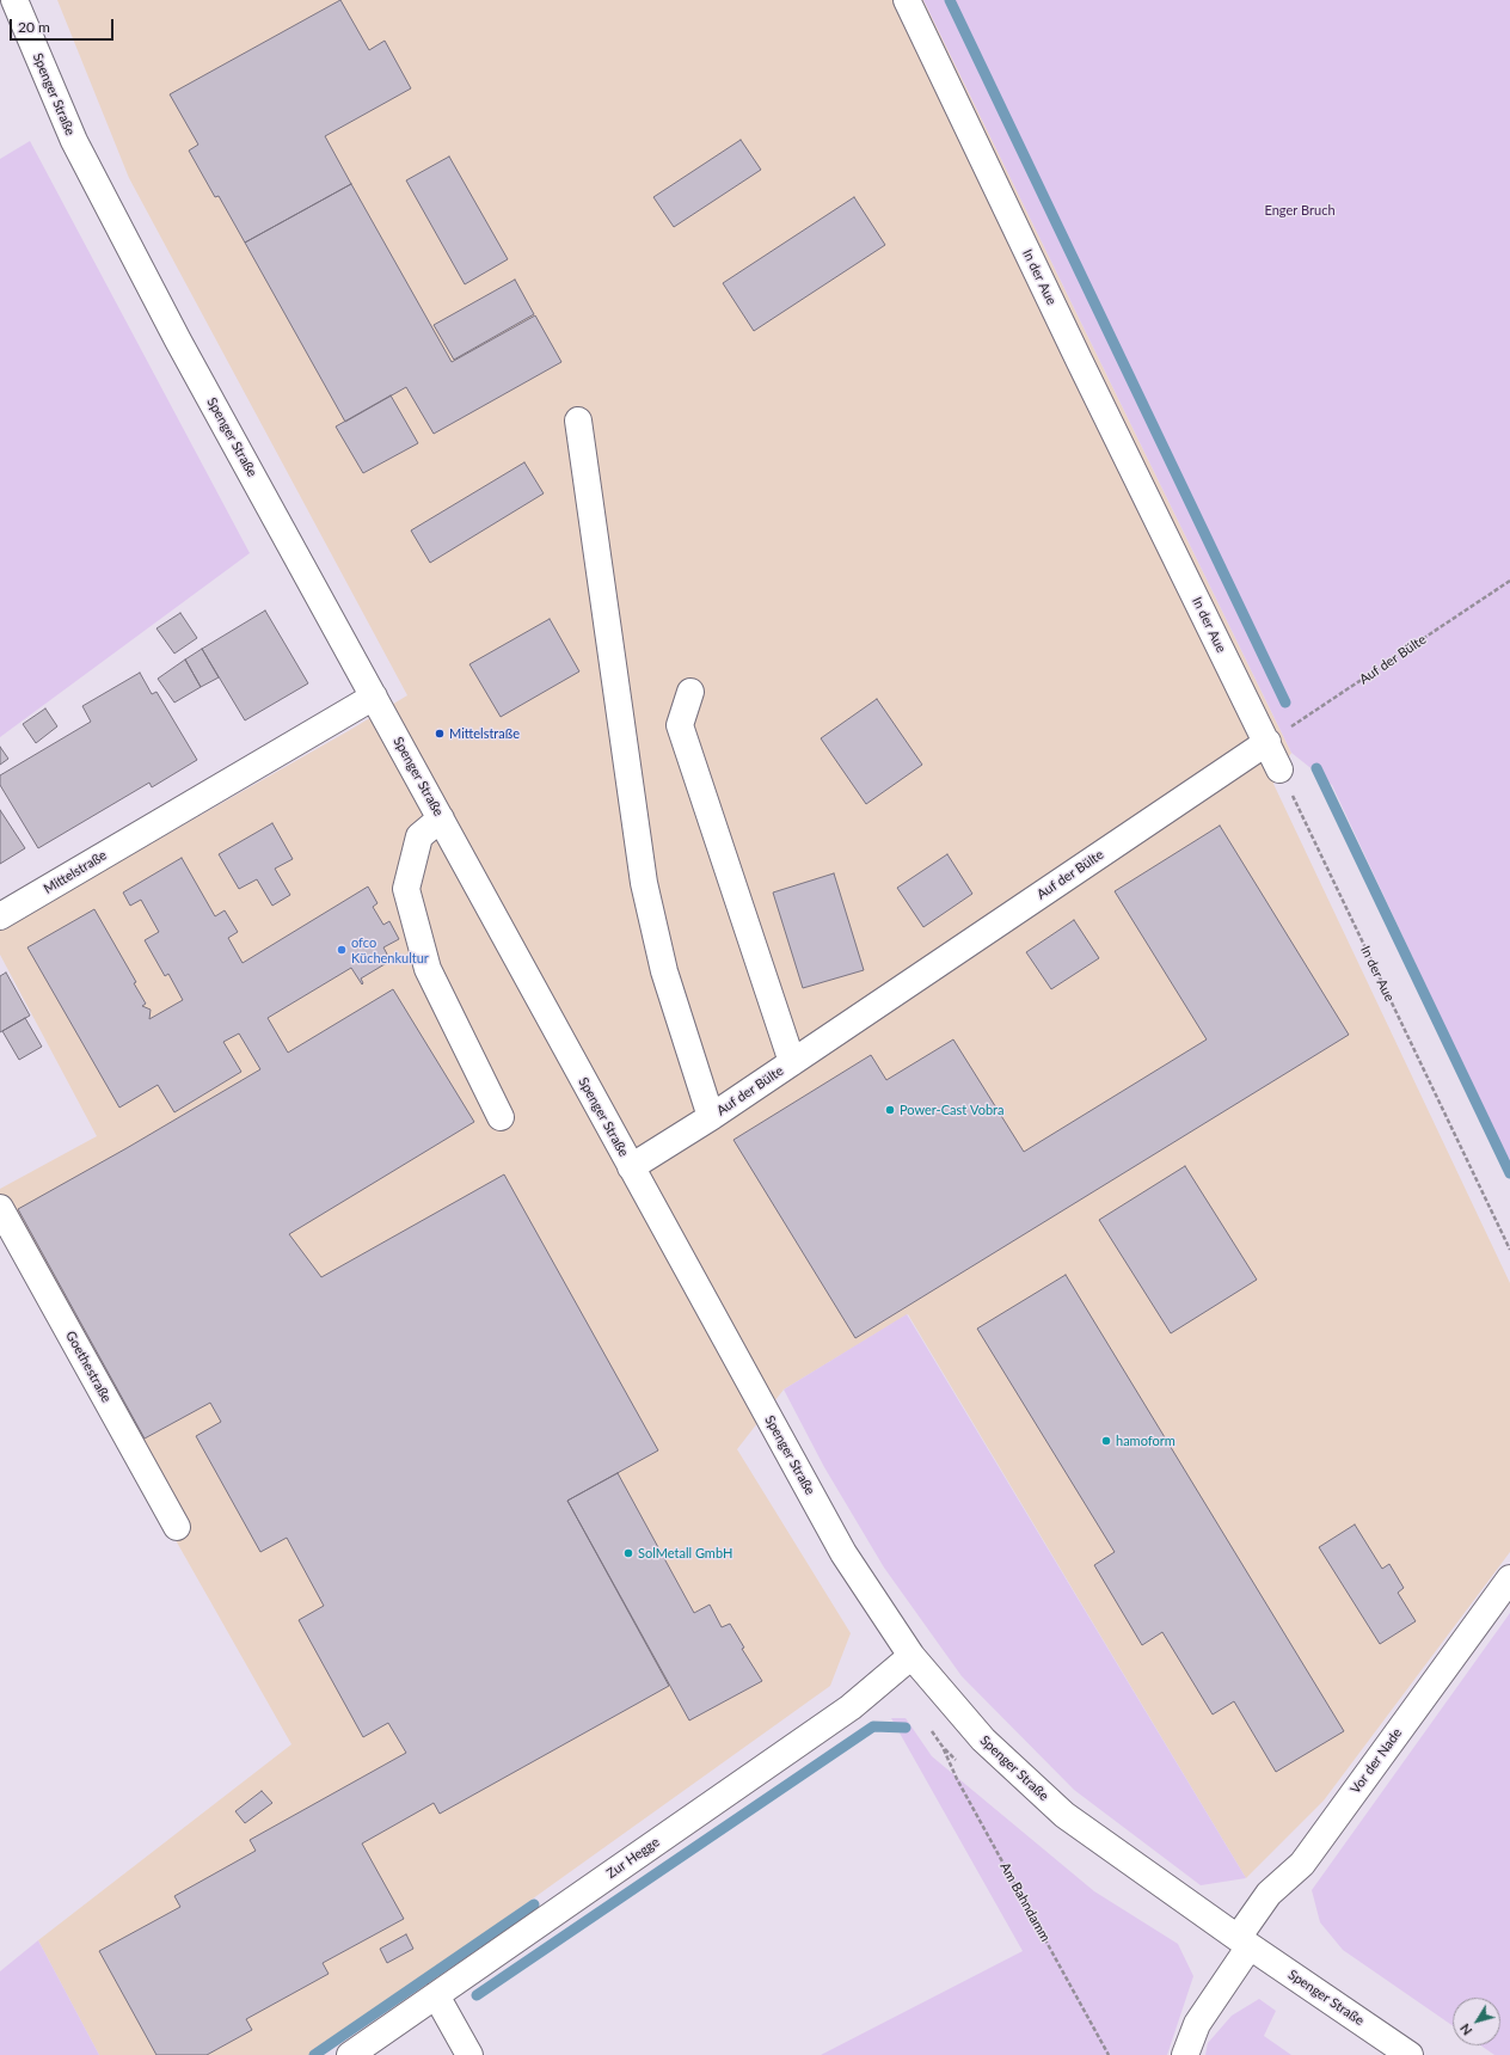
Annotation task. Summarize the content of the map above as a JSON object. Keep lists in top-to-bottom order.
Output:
{
  "streets": {
    "street": [
      "Spenger Straße",
      "In der Aue",
      "Auf der Bülte",
      "Mittelstraße",
      "Goethestraße",
      "Vor der Nade",
      "Zur Hegge"
    ],
    "path": ["Am Bahndamm"]
  },
  "crossings": [
    ["Spenger Straße", "Auf der Bülte"],
    ["Spenger Straße", "Mittelstraße"],
    ["Spenger Straße", "Vor der Nade"],
    ["Spenger Straße", "Zur Hegge"],
    ["In der Aue", "Auf der Bülte"]
  ],
  "parks": ["Enger Bruch"],
  "places": [
    "Mittelstraße",
    "ofco Küchenkultur",
    "Power-Cast Vobra",
    "hamoform",
    "SolMetall GmbH"
  ],
  "scale_bar": "20 m",
  "north": "bottom left"
}
